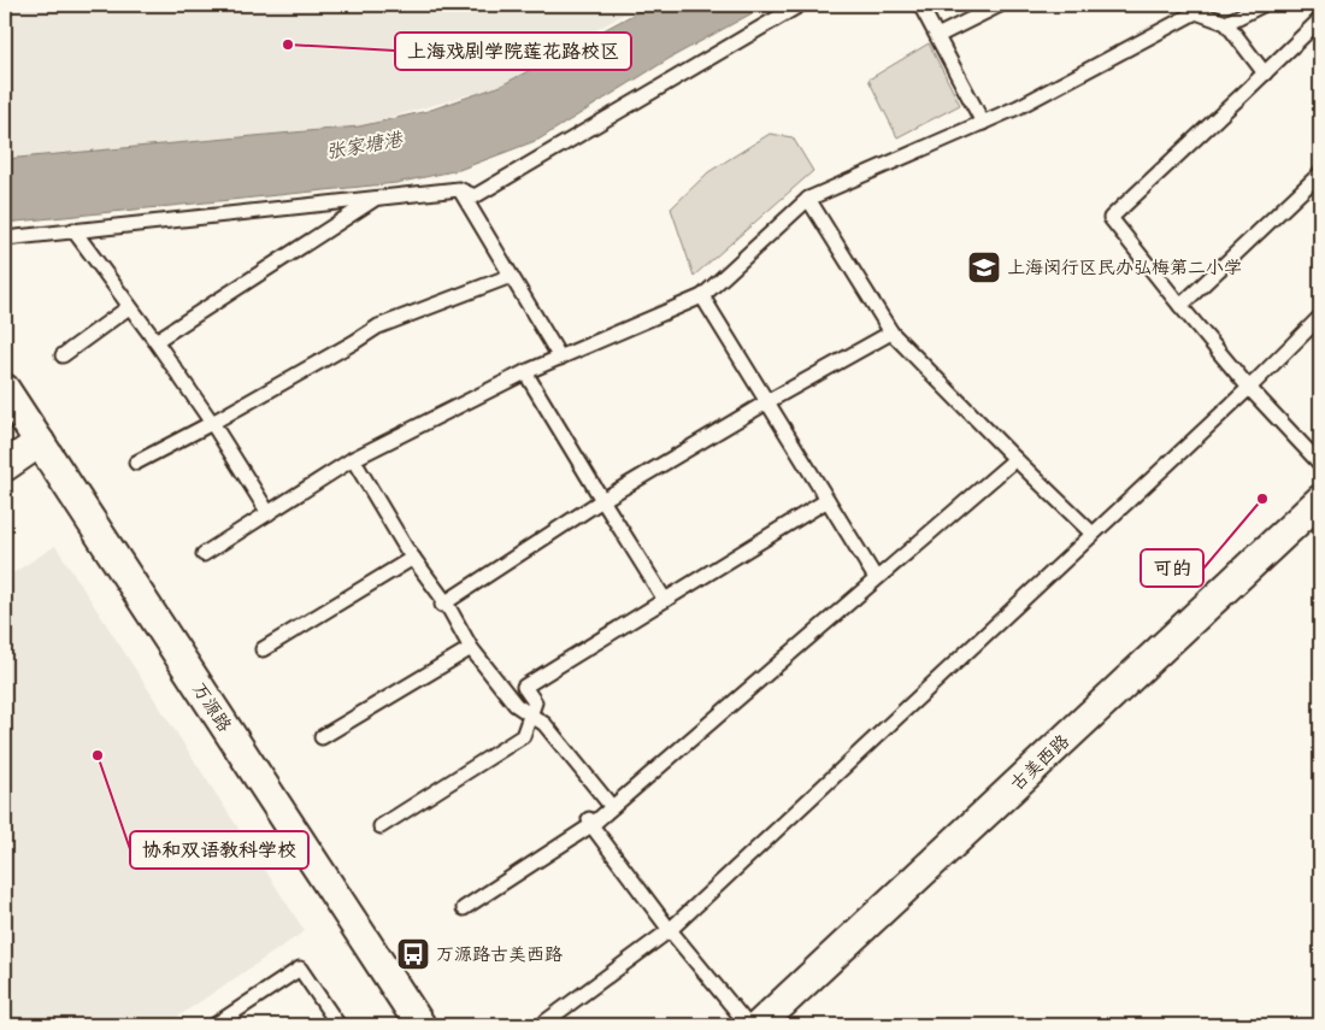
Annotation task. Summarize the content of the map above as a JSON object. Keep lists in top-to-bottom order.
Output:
{
  "streets": {
    "street": ["万源路", "古美西路"]
  },
  "water": ["张家塘港"],
  "places": {
    "other": ["上海戏剧学院莲花路校区", "可的", "协和双语教科学校"],
    "school or university": ["上海闵行区民办弘梅第二小学"],
    "bus stop": ["万源路古美西路"]
  }
}
